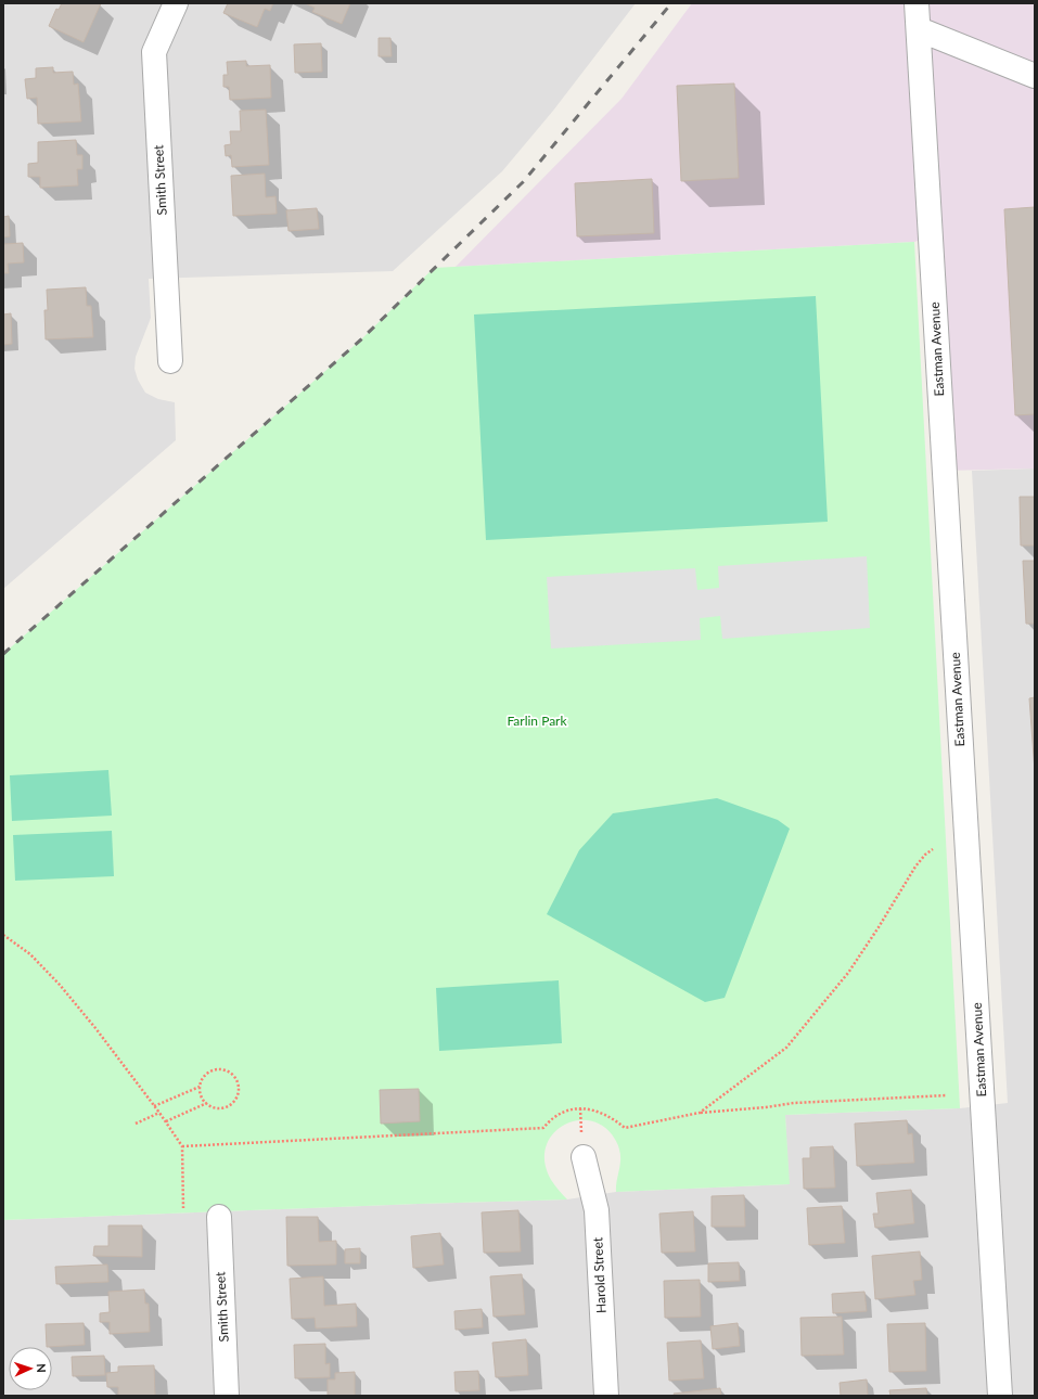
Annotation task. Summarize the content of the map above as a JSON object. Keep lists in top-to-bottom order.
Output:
{
  "streets": {
    "street": ["Smith Street", "Eastman Avenue", "Harold Street"]
  },
  "parks": ["Farlin Park"],
  "north": "right"
}
